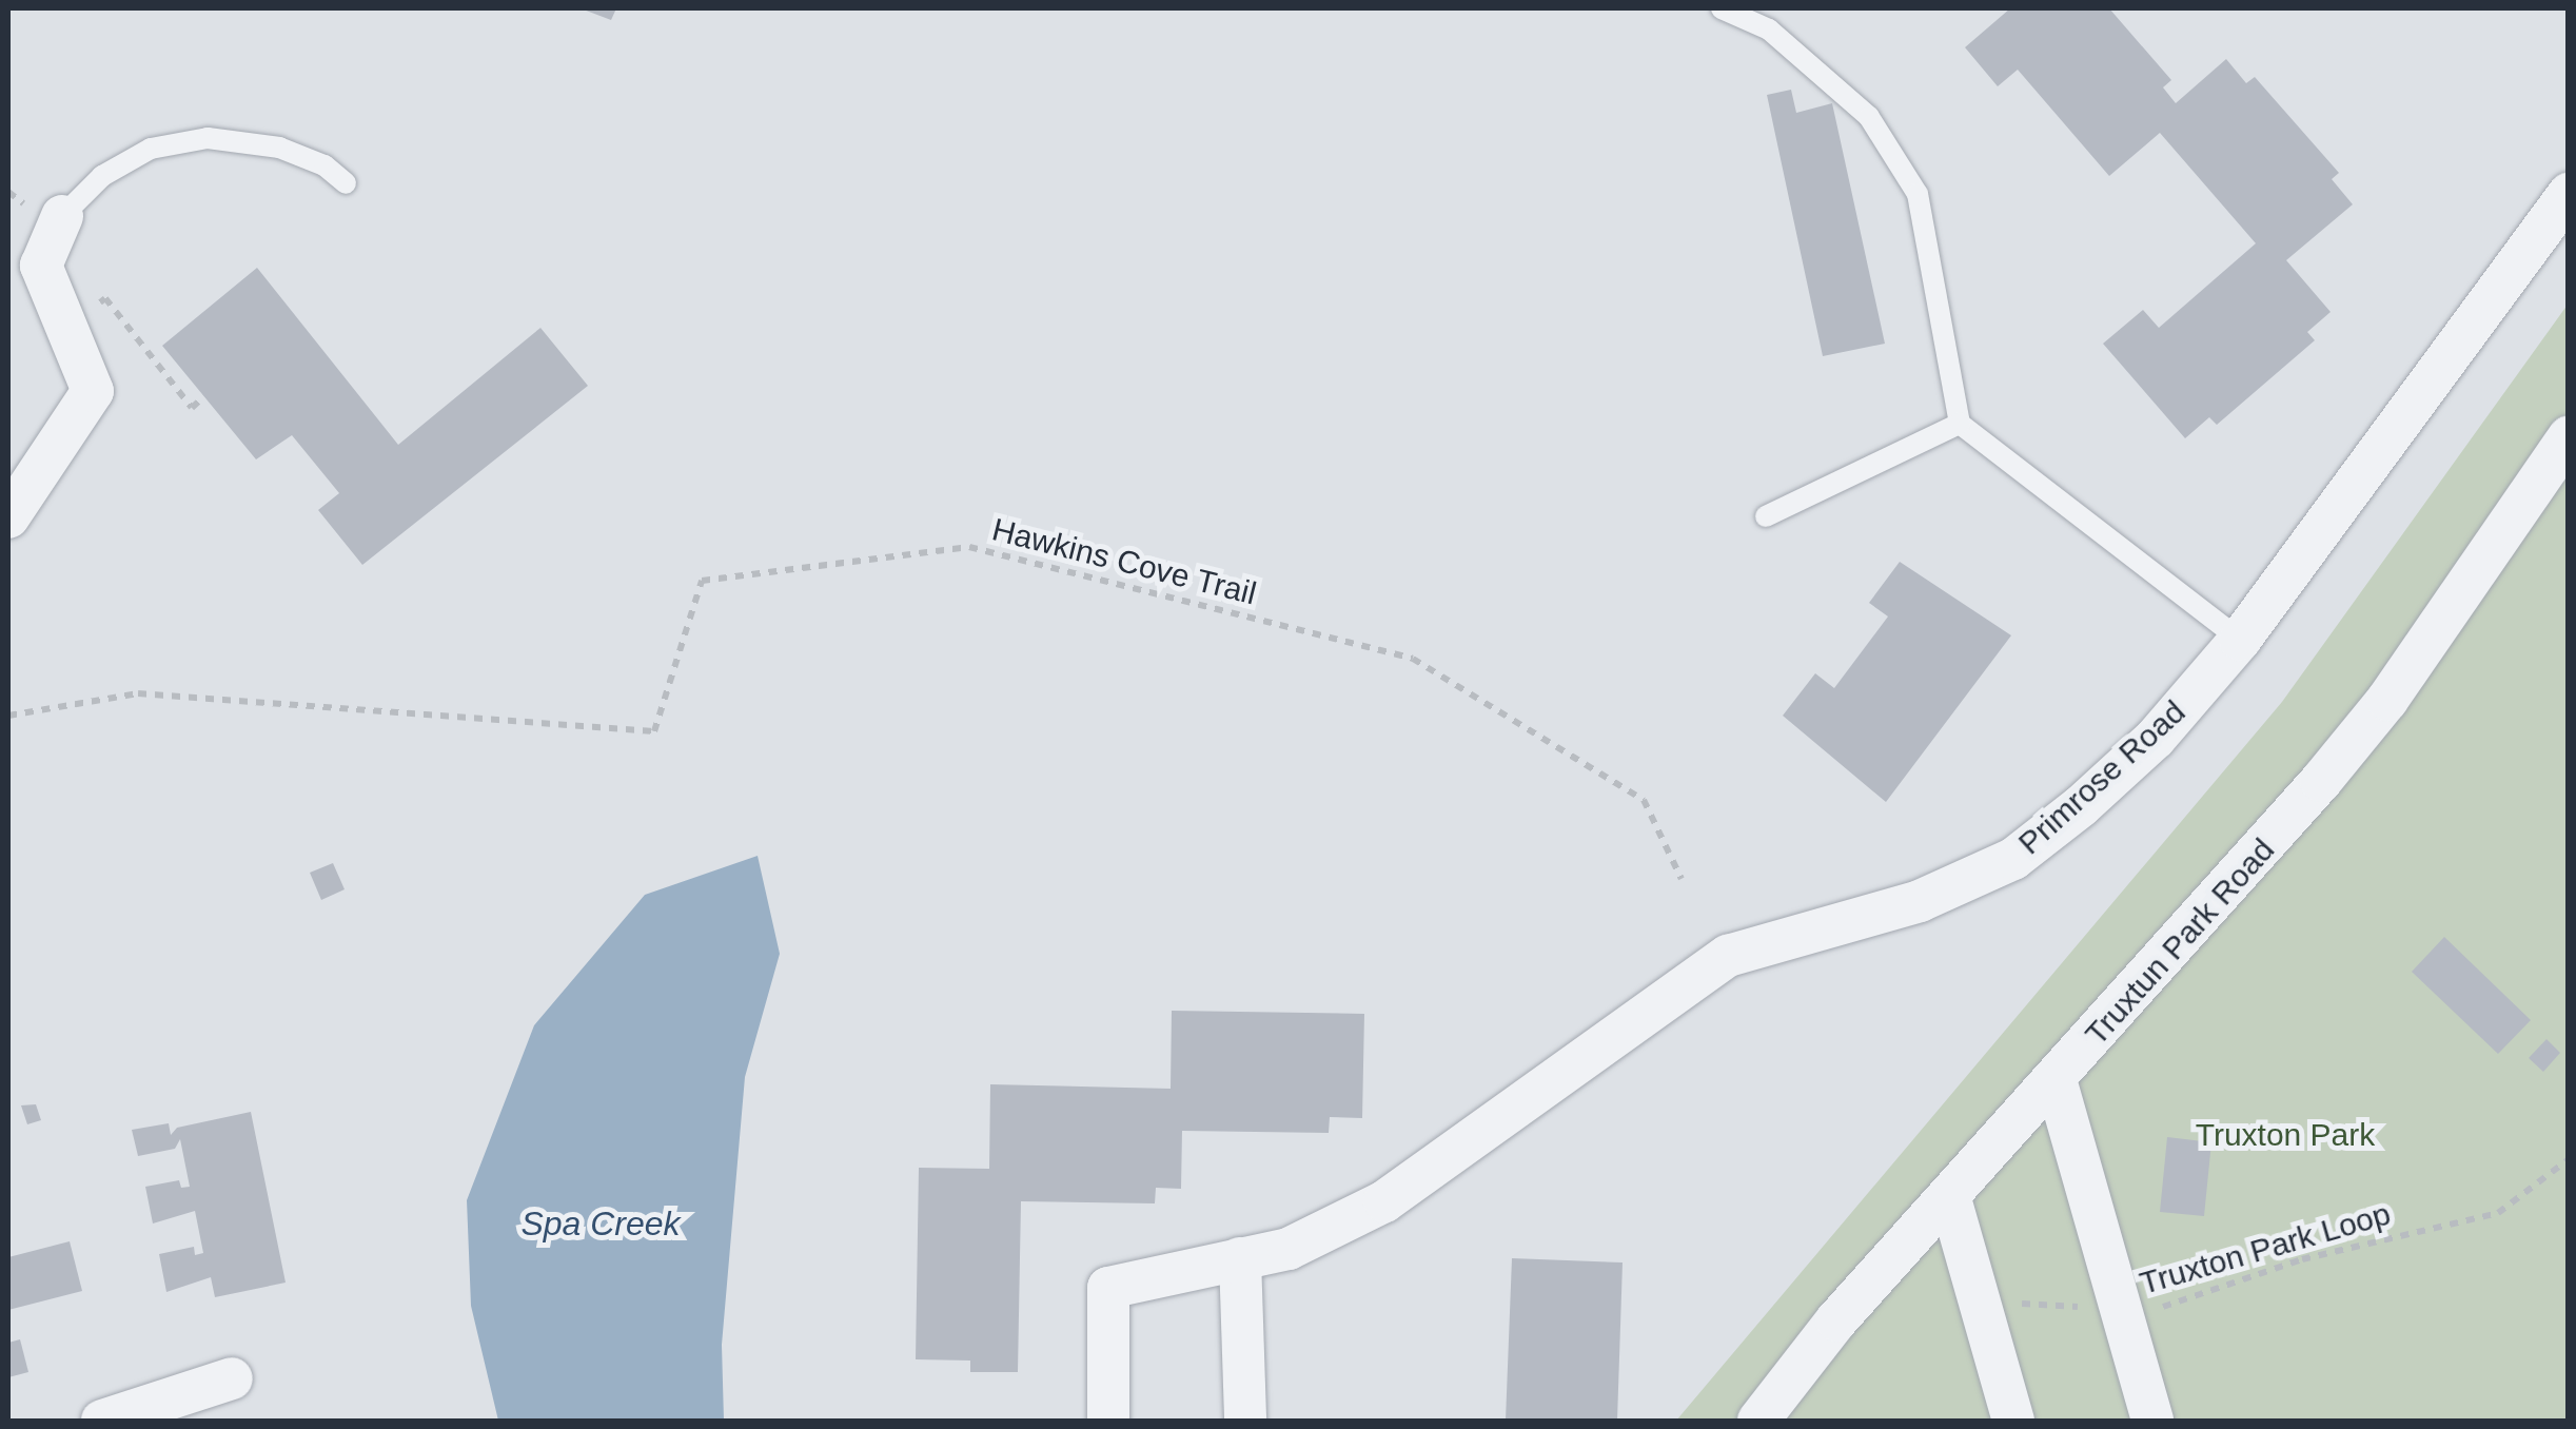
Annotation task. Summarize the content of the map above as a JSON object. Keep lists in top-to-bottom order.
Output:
{
  "streets": {
    "street": ["Primrose Road", "Truxtun Park Road"],
    "path": ["Hawkins Cove Trail", "Truxton Park Loop"]
  },
  "water": ["Spa Creek"],
  "parks": ["Truxton Park"]
}
